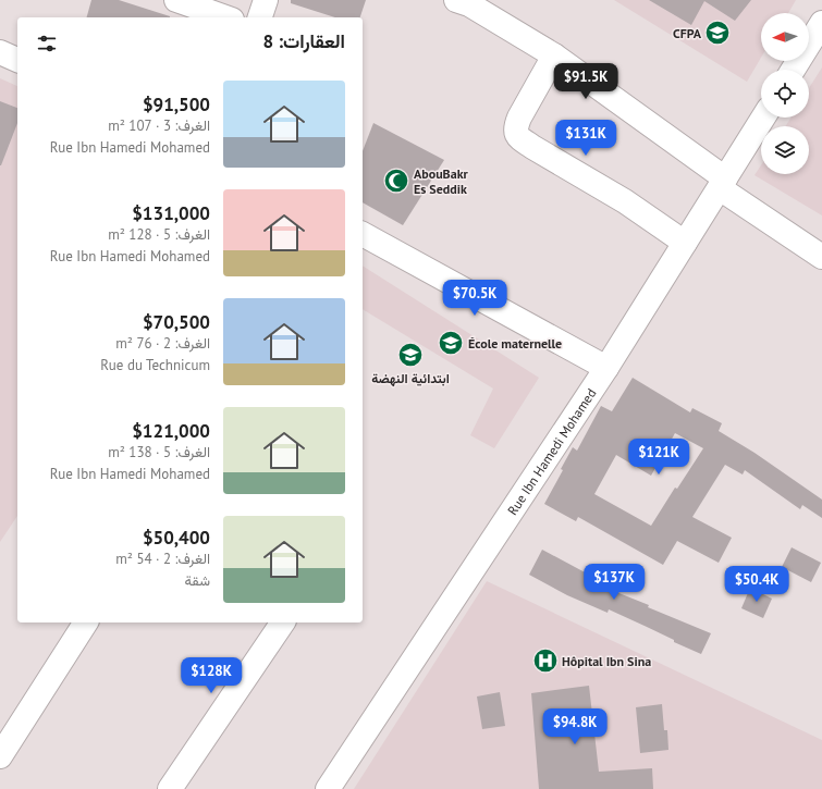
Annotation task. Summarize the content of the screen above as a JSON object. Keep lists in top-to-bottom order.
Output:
{
  "streets": {
    "street": ["Rue Ibn Hamedi Mohamed"]
  },
  "places": {
    "school or university": ["CFPA", "École maternelle", "ابتدائية النهضة"],
    "mosque": ["AbouBakr Es Seddik"],
    "hospital": ["Hôpital Ibn Sina"]
  },
  "north": "left",
  "page": {
    "heading": "العقارات: 8",
    "price": [
      "$91.5K",
      "$131K",
      "$70.5K",
      "$121K",
      "$137K",
      "$50.4K",
      "$128K",
      "$94.8K"
    ],
    "list": [
      {
        "name": "$91,500",
        "note": "الغرف: 3 · 107 m² · Rue Ibn Hamedi Mohamed"
      },
      {
        "name": "$131,000",
        "note": "الغرف: 5 · 128 m² · Rue Ibn Hamedi Mohamed"
      },
      {
        "name": "$70,500",
        "note": "الغرف: 2 · 76 m² · Rue du Technicum"
      },
      {
        "name": "$121,000",
        "note": "الغرف: 5 · 138 m² · Rue Ibn Hamedi Mohamed"
      },
      {
        "name": "$50,400",
        "note": "الغرف: 2 · 54 m² · شقة"
      }
    ]
  }
}
